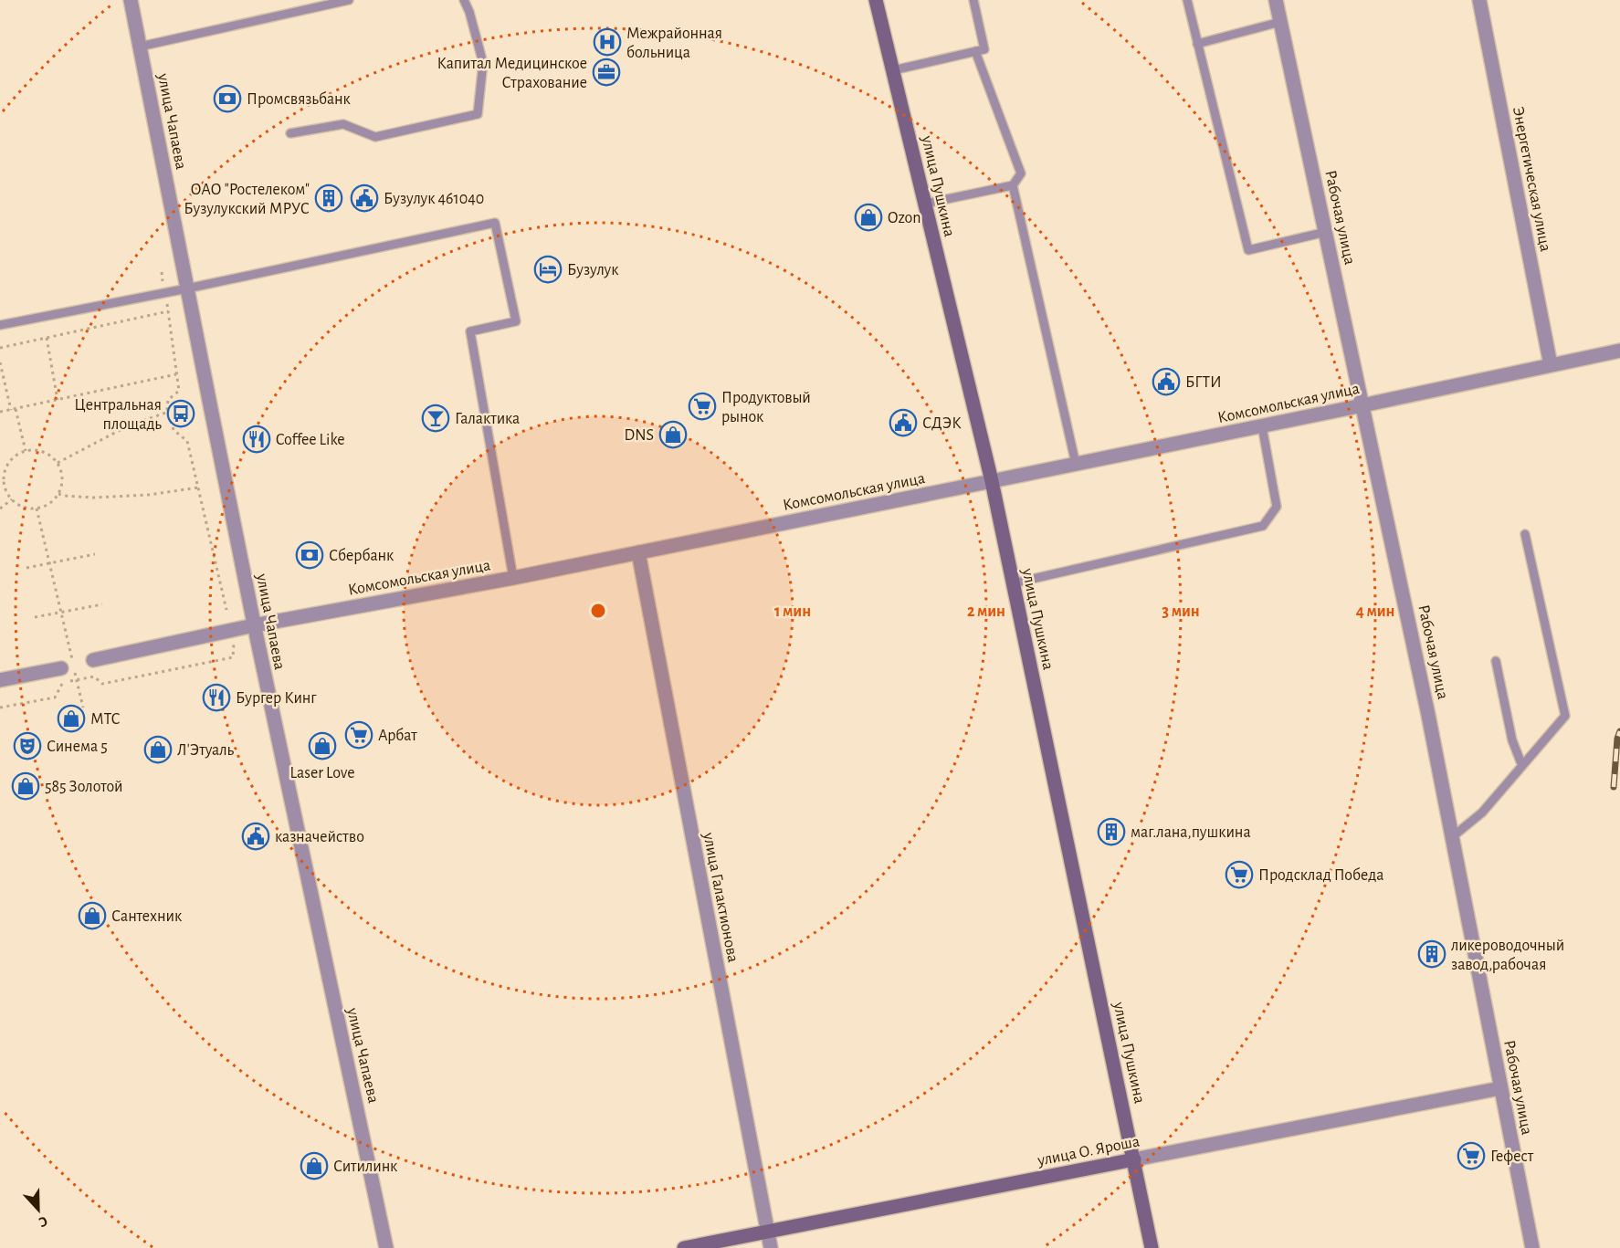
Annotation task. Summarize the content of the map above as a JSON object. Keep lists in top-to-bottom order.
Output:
{
  "streets": {
    "main road": ["улица Пушкина", "улица О. Яроша"],
    "street": [
      "улица Чапаева",
      "Энергетическая улица",
      "Рабочая улица",
      "Комсомольская улица",
      "улица Галактионова"
    ]
  },
  "crossings": [
    ["улица Чапаева", "Комсомольская улица"],
    ["Энергетическая улица", "Комсомольская улица"],
    ["улица Пушкина", "Комсомольская улица"],
    ["улица Пушкина", "улица О. Яроша"],
    ["Рабочая улица", "Комсомольская улица"],
    ["Рабочая улица", "улица О. Яроша"],
    ["Комсомольская улица", "улица Галактионова"],
    ["улица Галактионова", "улица О. Яроша"]
  ],
  "places": {
    "hospital": ["Межрайонная больница"],
    "office": ["Капитал Медицинское Страхование"],
    "bank": ["Промсвязьбанк", "Сбербанк"],
    "building": ["ОАО \"Ростелеком\" Бузулукский МРУС", "маг.лана,пушкина", "ликероводочный завод,рабочая"],
    "public building": [
      "Бузулук 461040",
      "БГТИ",
      "СДЭК",
      "казначейство"
    ],
    "shop": [
      "Ozon",
      "DNS",
      "МТС",
      "Laser Love",
      "Л'Этуаль",
      "585 Золотой",
      "Сантехник",
      "Ситилинк"
    ],
    "hotel": ["Бузулук"],
    "supermarket": [
      "Продуктовый рынок",
      "Арбат",
      "Продсклад Победа",
      "Гефест"
    ],
    "bus stop": ["Центральная площадь"],
    "bar": ["Галактика"],
    "restaurant": ["Coffee Like", "Бургер Кинг"],
    "theatre": ["Синема 5"]
  },
  "north": "bottom",
  "rings": [
    "1 мин",
    "2 мин",
    "3 мин",
    "4 мин"
  ]
}
